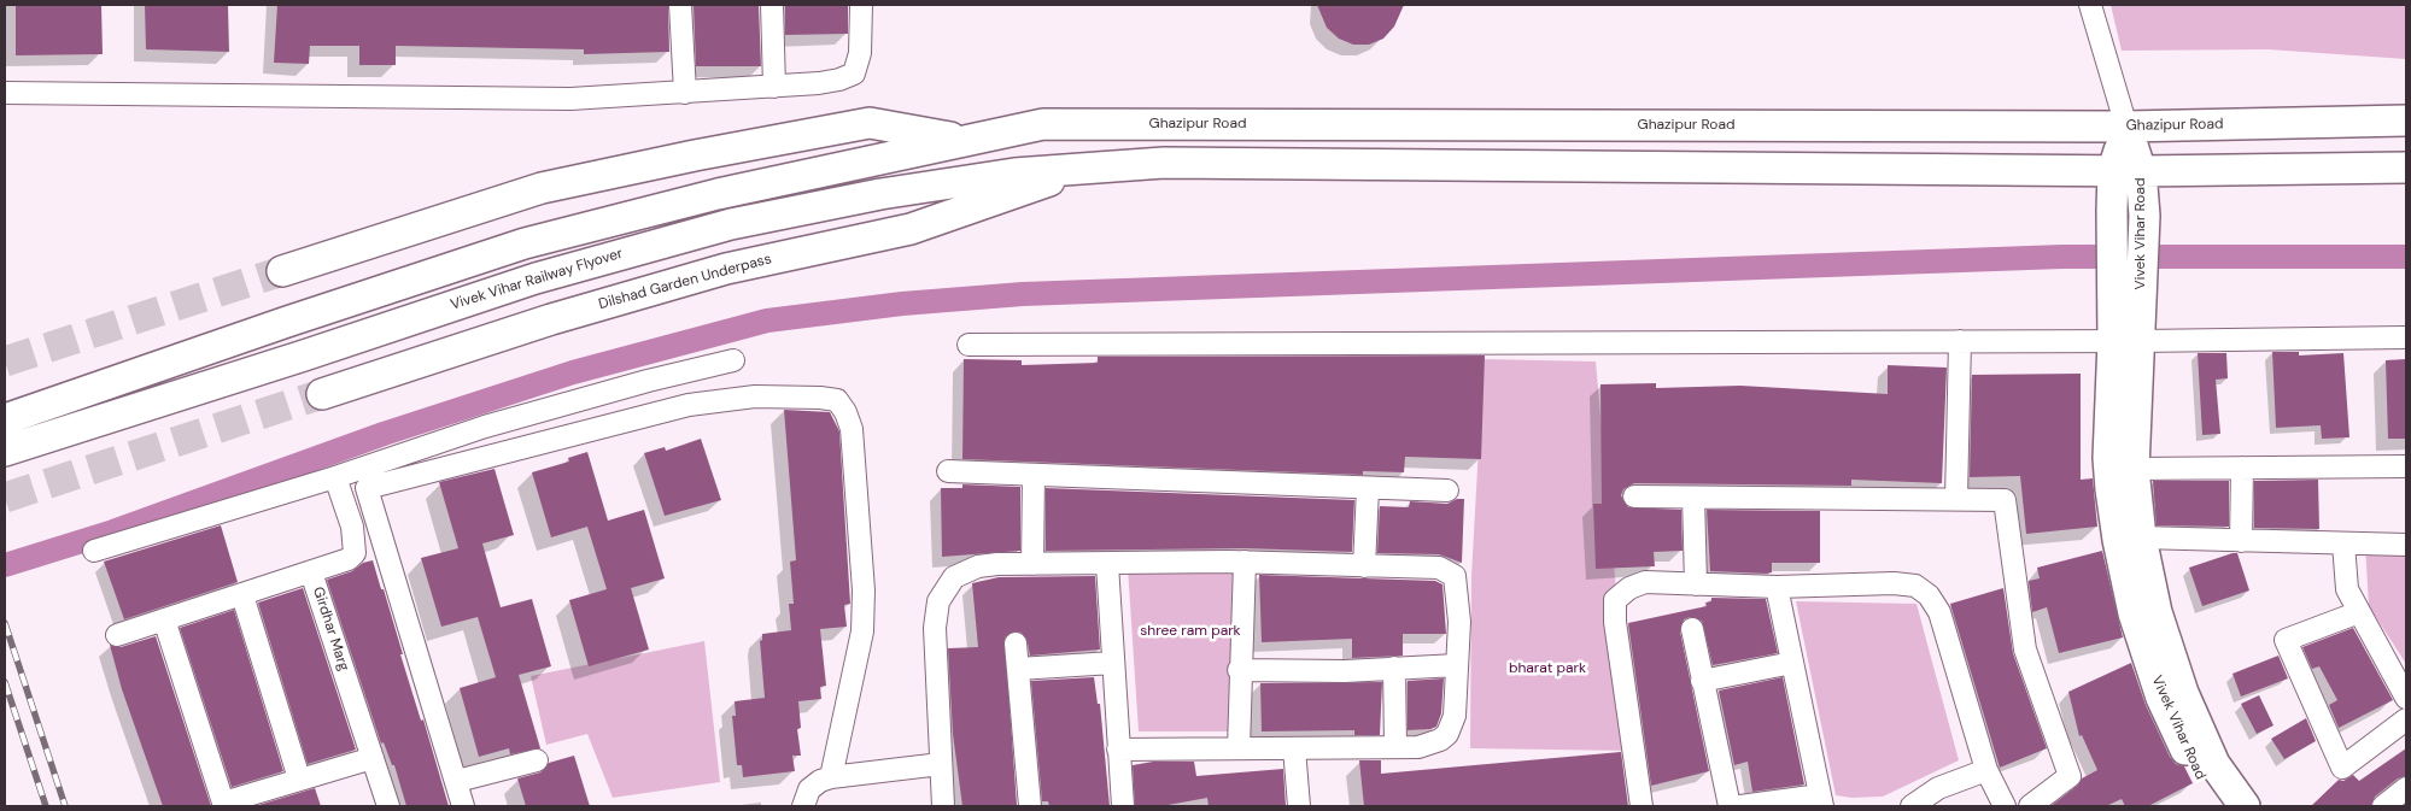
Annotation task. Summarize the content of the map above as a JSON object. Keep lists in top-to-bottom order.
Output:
{
  "streets": {
    "main road": [
      "Ghazipur Road",
      "Vivek Vihar Road",
      "Vivek Vihar Railway Flyover",
      "Dilshad Garden Underpass"
    ],
    "street": ["Girdhar Marg"]
  },
  "crossings": [
    ["Ghazipur Road", "Vivek Vihar Road"],
    ["Vivek Vihar Railway Flyover", "Dilshad Garden Underpass"]
  ],
  "parks": ["shree ram park", "bharat park"]
}
